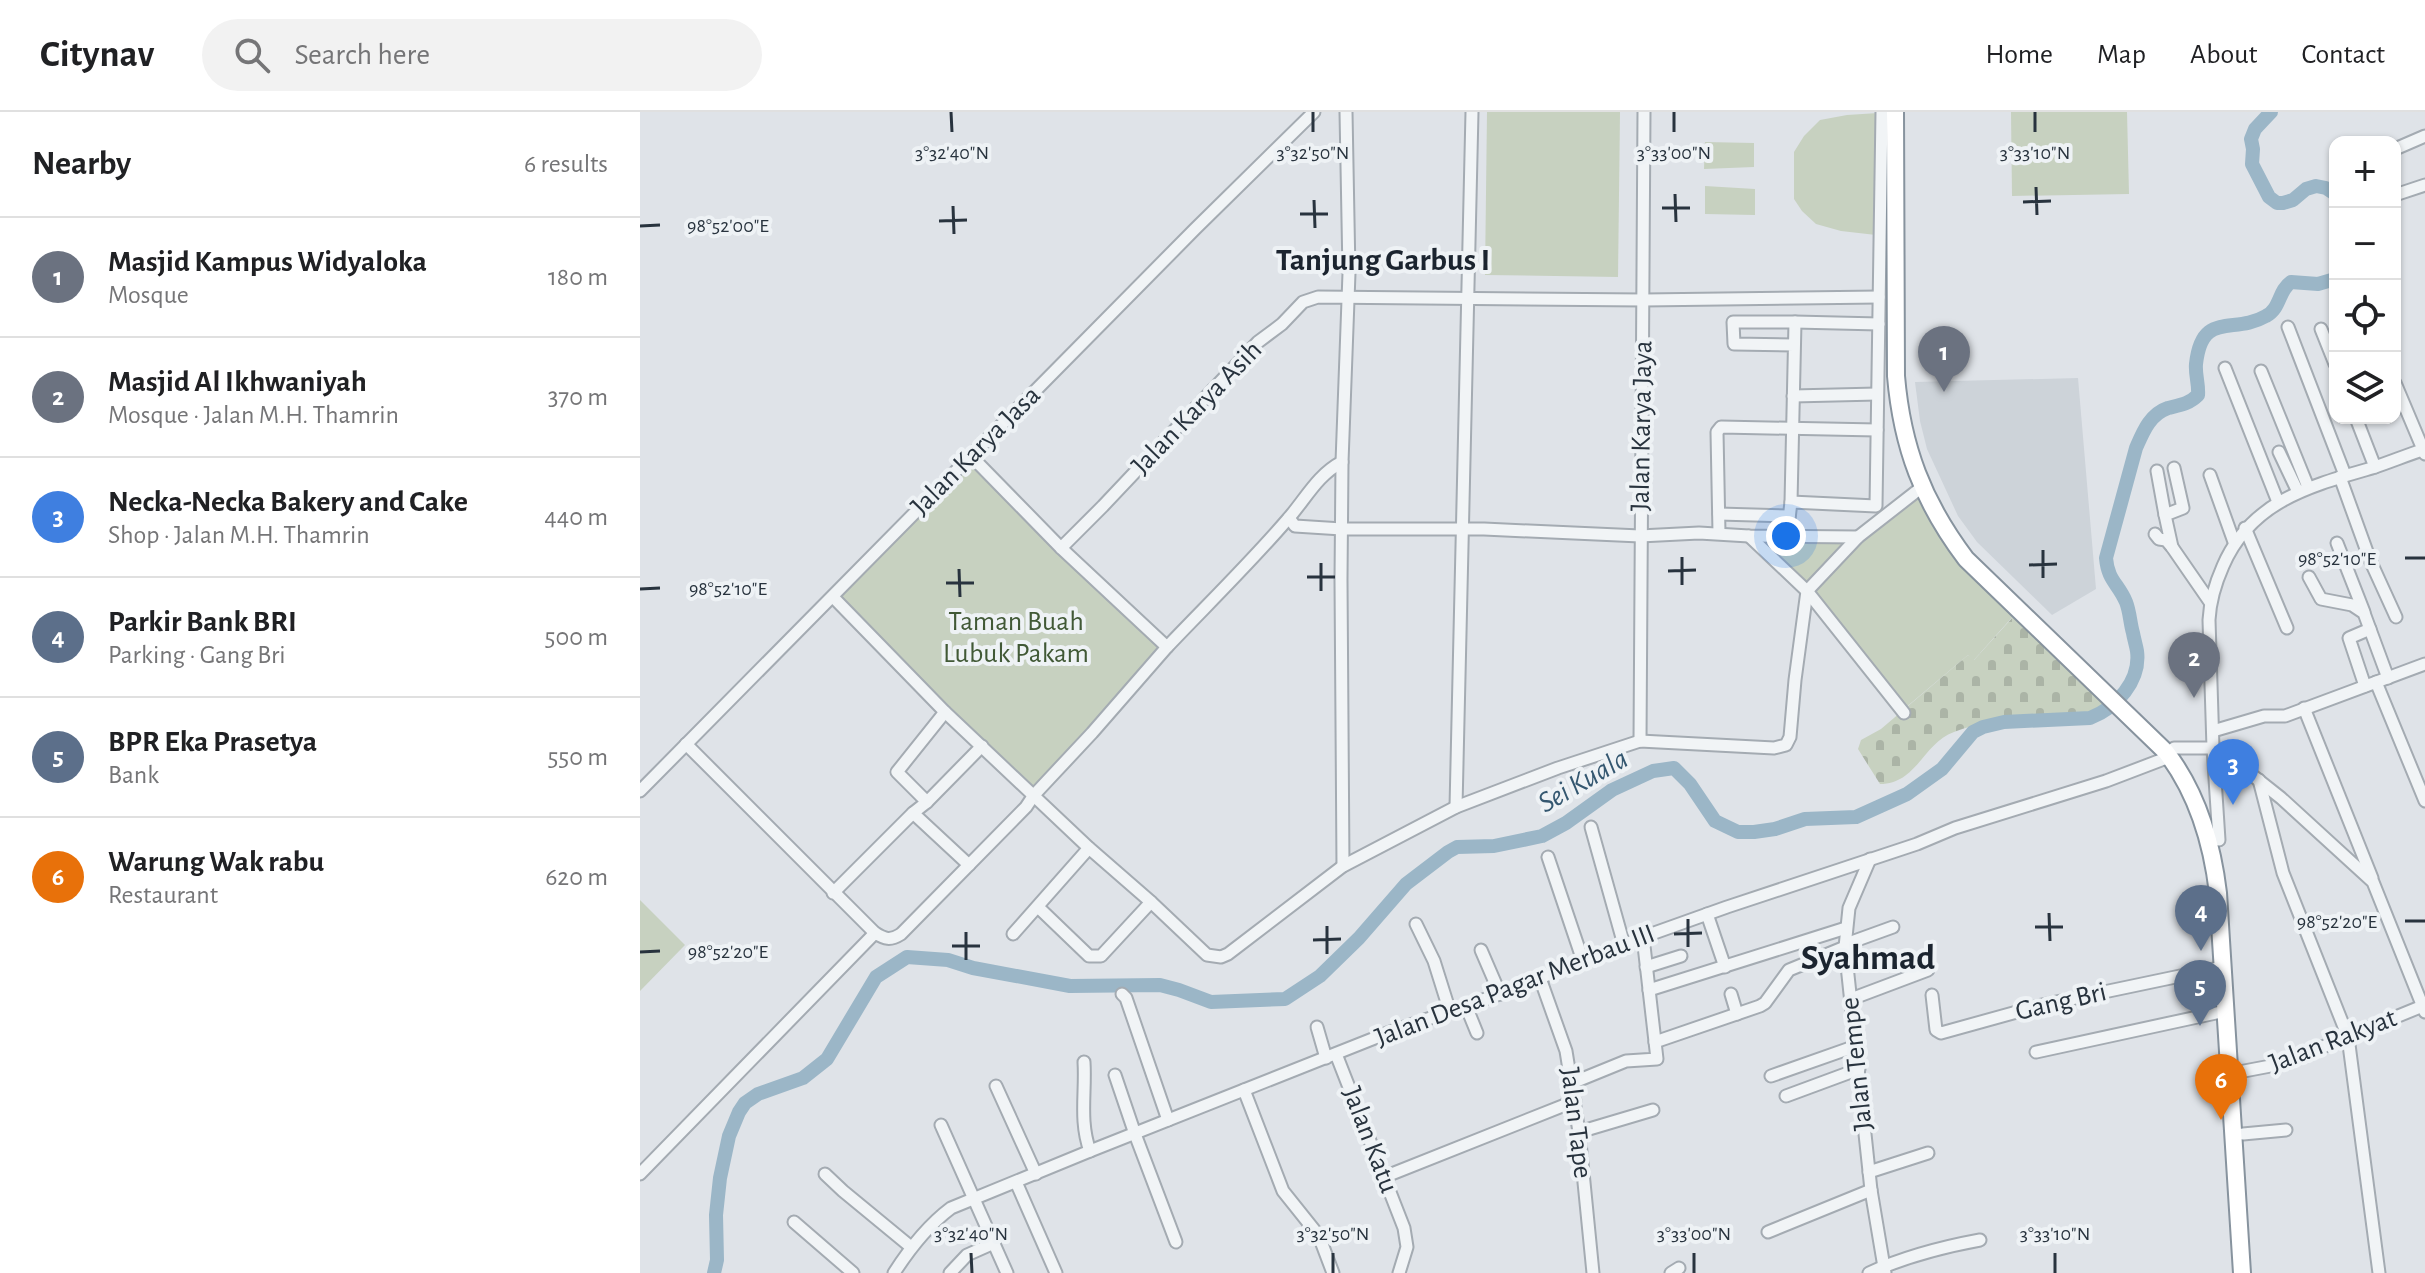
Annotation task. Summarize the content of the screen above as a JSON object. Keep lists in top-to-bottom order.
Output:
{
  "streets": {
    "street": [
      "Jalan Karya Asih",
      "Jalan Karya Jaya",
      "Jalan Karya Jasa",
      "Jalan Desa Pagar Merbau III",
      "Gang Bri",
      "Jalan Rakyat",
      "Jalan Tempe",
      "Jalan Tape",
      "Jalan Katu"
    ]
  },
  "crossings": [
    ["Jalan Karya Asih", "Jalan Karya Jaya"],
    ["Jalan Desa Pagar Merbau III", "Jalan Tempe"],
    ["Jalan Desa Pagar Merbau III", "Jalan Tape"],
    ["Jalan Desa Pagar Merbau III", "Jalan Katu"]
  ],
  "districts": ["Tanjung Garbus I", "Syahmad"],
  "water": ["Sei Kuala"],
  "parks": ["Taman Buah Lubuk Pakam"],
  "page": {
    "header": "Citynav",
    "search": "Search here",
    "nav": [
      "Home",
      "Map",
      "About",
      "Contact"
    ],
    "heading": ["Nearby", "6 results"],
    "map_buttons": ["+", "−"],
    "list": [
      {
        "mark": "1",
        "name": "Masjid Kampus Widyaloka",
        "note": "Mosque",
        "value": "180 m"
      },
      {
        "mark": "2",
        "name": "Masjid Al Ikhwaniyah",
        "note": "Mosque · Jalan M.H. Thamrin",
        "value": "370 m"
      },
      {
        "mark": "3",
        "name": "Necka-Necka Bakery and Cake",
        "note": "Shop · Jalan M.H. Thamrin",
        "value": "440 m"
      },
      {
        "mark": "4",
        "name": "Parkir Bank BRI",
        "note": "Parking · Gang Bri",
        "value": "500 m"
      },
      {
        "mark": "5",
        "name": "BPR Eka Prasetya",
        "note": "Bank",
        "value": "550 m"
      },
      {
        "mark": "6",
        "name": "Warung Wak rabu",
        "note": "Restaurant",
        "value": "620 m"
      }
    ],
    "pins": [
      "1",
      "2",
      "3",
      "4",
      "5",
      "6"
    ]
  },
  "coordinates": [
    "3°32'40\"N",
    "3°32'50\"N",
    "3°33'00\"N",
    "3°33'10\"N",
    "98°52'00\"E",
    "98°52'10\"E",
    "98°52'20\"E"
  ]
}
